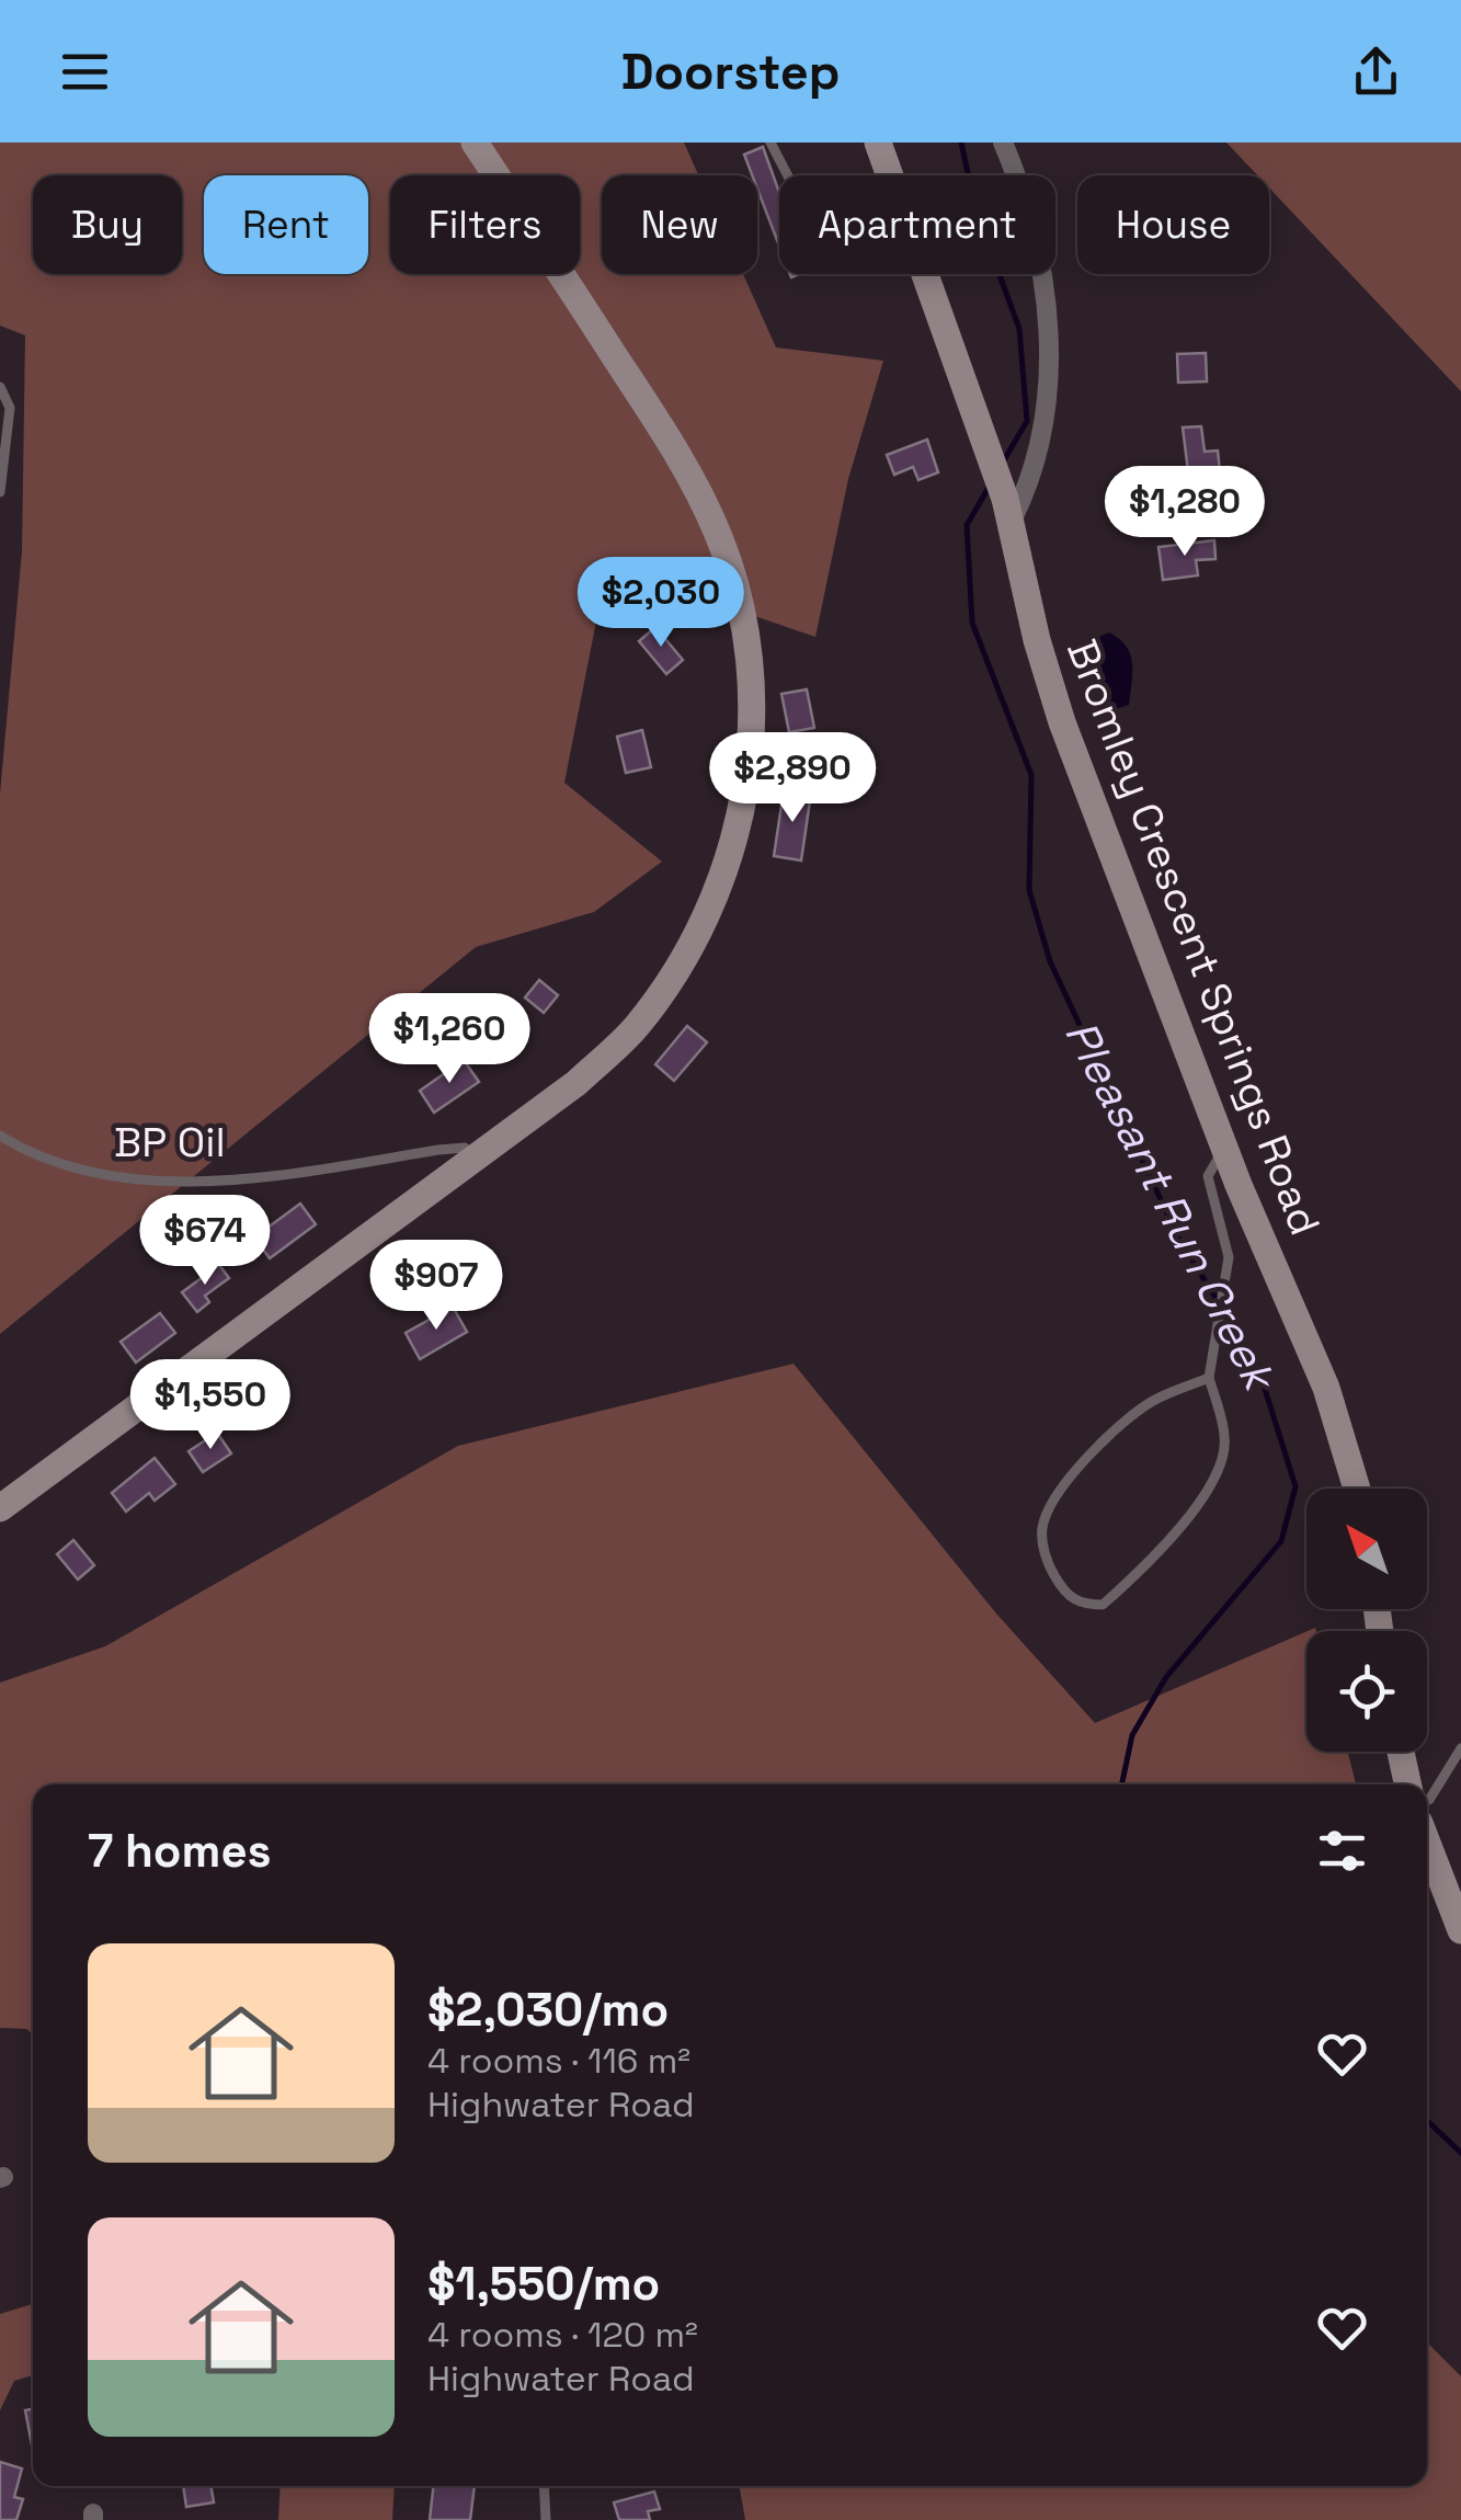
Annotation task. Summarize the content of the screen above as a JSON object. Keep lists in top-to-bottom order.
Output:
{
  "streets": {
    "street": ["Bromley Crescent Springs Road"],
    "lane": ["BP Oil"]
  },
  "water": ["Pleasant Run Creek"],
  "north": "top left",
  "page": {
    "header": "Doorstep",
    "chip": [
      "Buy",
      "Rent",
      "Filters",
      "New",
      "Apartment",
      "House"
    ],
    "price": [
      "$1,280",
      "$2,030",
      "$2,890",
      "$1,260",
      "$674",
      "$907",
      "$1,550"
    ],
    "heading": "7 homes",
    "list": [
      {
        "name": "$2,030/mo",
        "note": "4 rooms · 116 m² · Highwater Road"
      },
      {
        "name": "$1,550/mo",
        "note": "4 rooms · 120 m² · Highwater Road"
      }
    ]
  }
}
